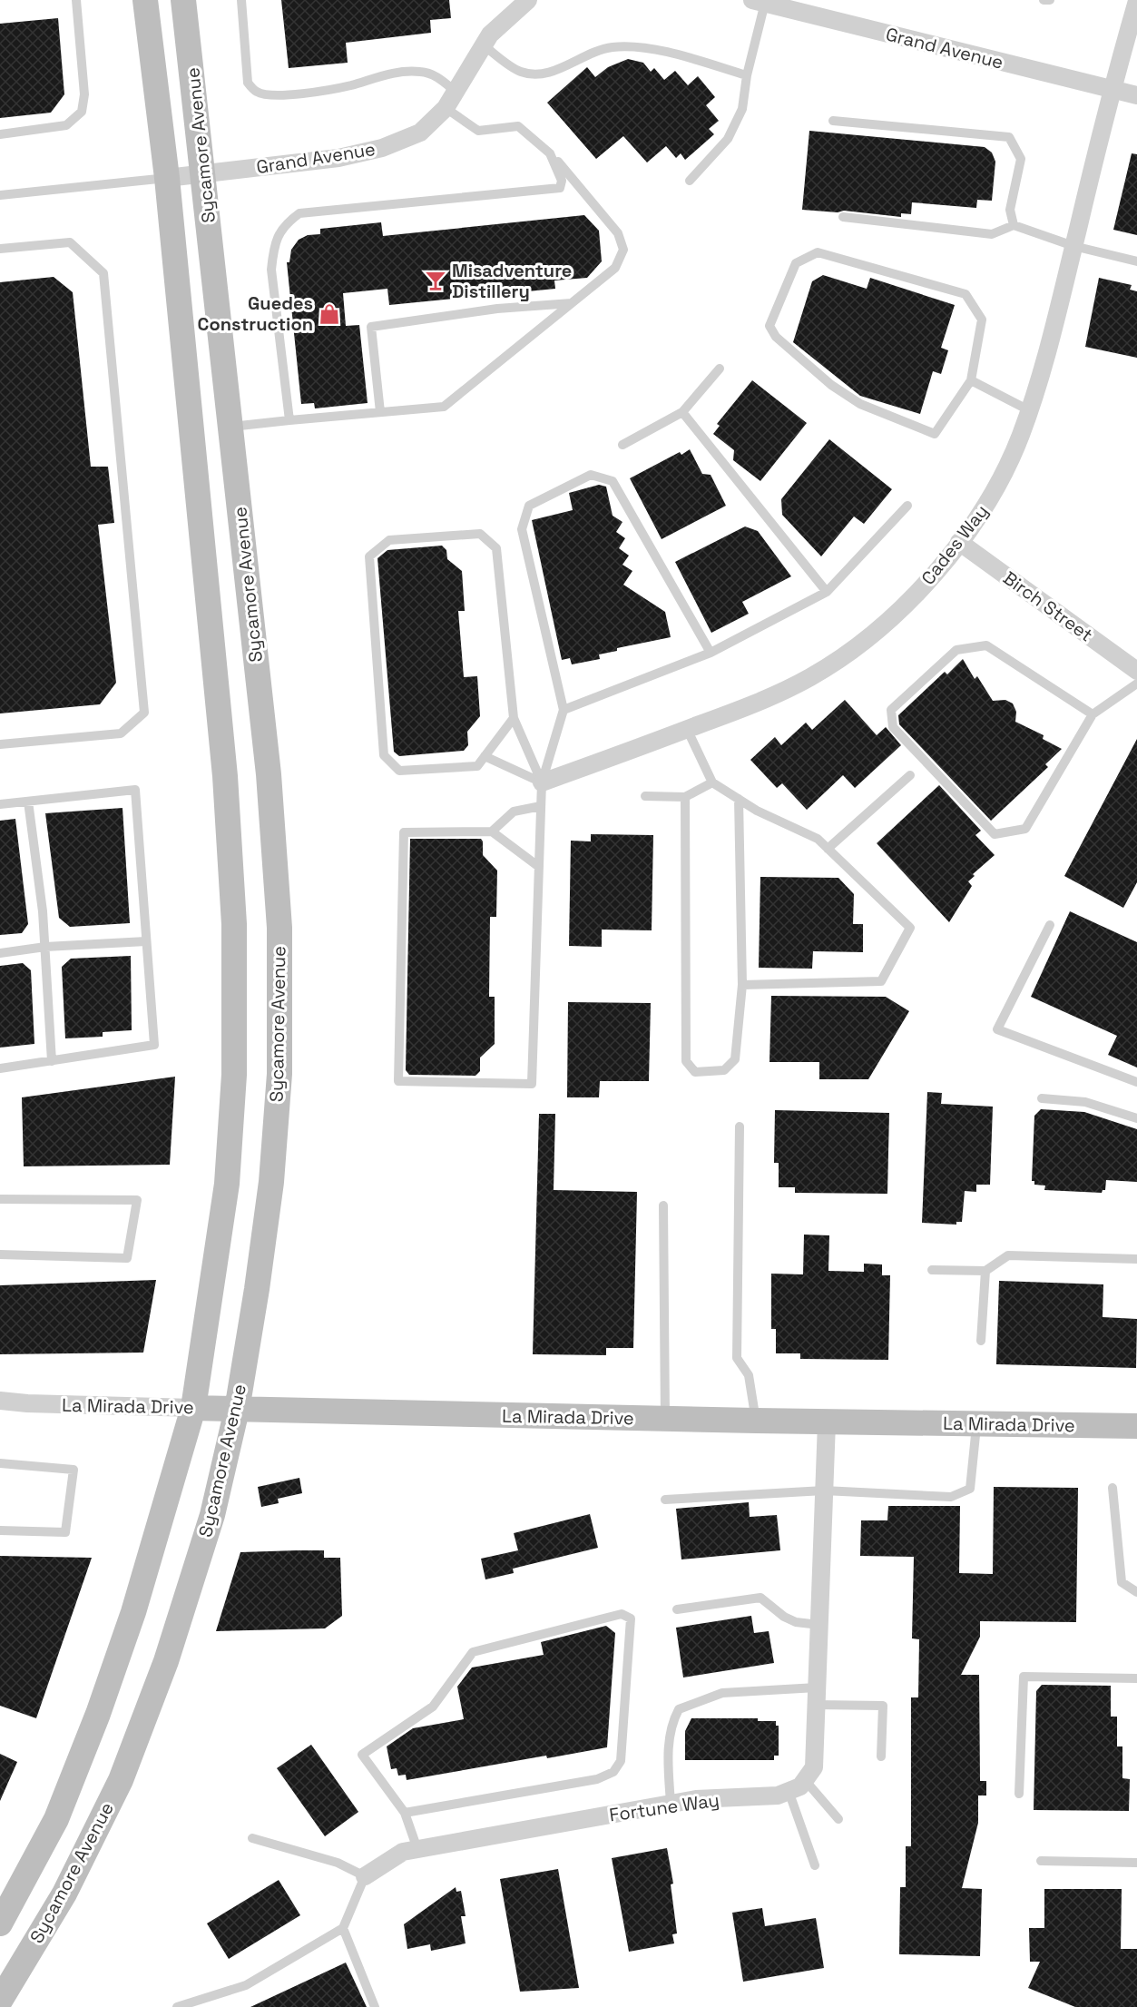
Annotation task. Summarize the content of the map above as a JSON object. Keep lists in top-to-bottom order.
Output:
{
  "streets": {
    "main road": ["Sycamore Avenue", "La Mirada Drive"],
    "street": [
      "Grand Avenue",
      "Cades Way",
      "Birch Street",
      "Fortune Way"
    ]
  },
  "crossings": [
    ["Grand Avenue", "Sycamore Avenue"],
    ["Grand Avenue", "Cades Way"],
    ["Sycamore Avenue", "La Mirada Drive"],
    ["Cades Way", "Birch Street"]
  ],
  "places": {
    "bar": ["Misadventure Distillery"],
    "shop": ["Guedes Construction"]
  }
}
